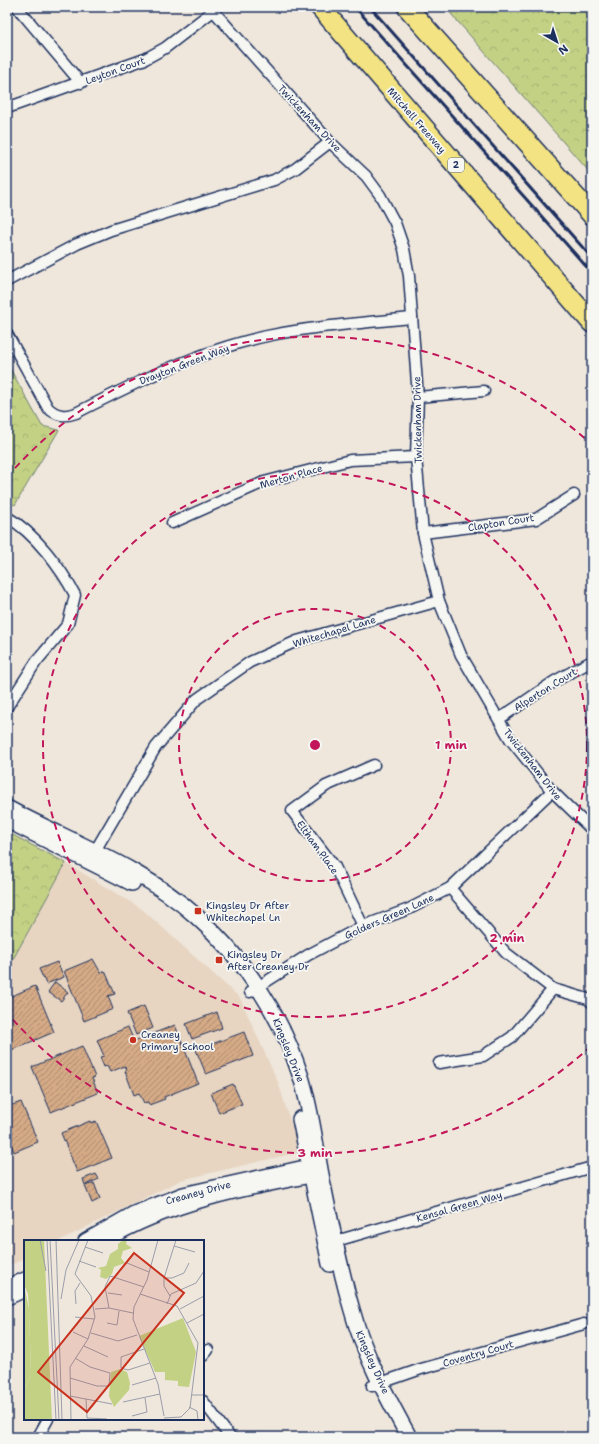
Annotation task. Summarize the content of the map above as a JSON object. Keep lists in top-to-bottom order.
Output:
{
  "streets": {
    "highway": ["Mitchell Freeway", "2"],
    "main road": ["Kingsley Drive"],
    "street": [
      "Leyton Court",
      "Twickenham Drive",
      "Drayton Green Way",
      "Merton Place",
      "Clapton Court",
      "Whitechapel Lane",
      "Alperton Court",
      "Eltham Place",
      "Golders Green Lane",
      "Creaney Drive",
      "Kensal Green Way",
      "Coventry Court"
    ]
  },
  "crossings": [
    ["Leyton Court", "Twickenham Drive"],
    ["Twickenham Drive", "Drayton Green Way"],
    ["Twickenham Drive", "Merton Place"],
    ["Twickenham Drive", "Clapton Court"],
    ["Twickenham Drive", "Whitechapel Lane"],
    ["Twickenham Drive", "Alperton Court"],
    ["Twickenham Drive", "Golders Green Lane"],
    ["Whitechapel Lane", "Kingsley Drive"],
    ["Eltham Place", "Golders Green Lane"],
    ["Golders Green Lane", "Kingsley Drive"],
    ["Kingsley Drive", "Creaney Drive"],
    ["Kingsley Drive", "Kensal Green Way"],
    ["Kingsley Drive", "Coventry Court"]
  ],
  "places": {
    "transit": ["Kingsley Dr After Whitechapel Ln", "Kingsley Dr After Creaney Dr"],
    "other": ["Creaney Primary School"]
  },
  "north": "bottom right",
  "rings": ["1 min", "2 min", "3 min"]
}
